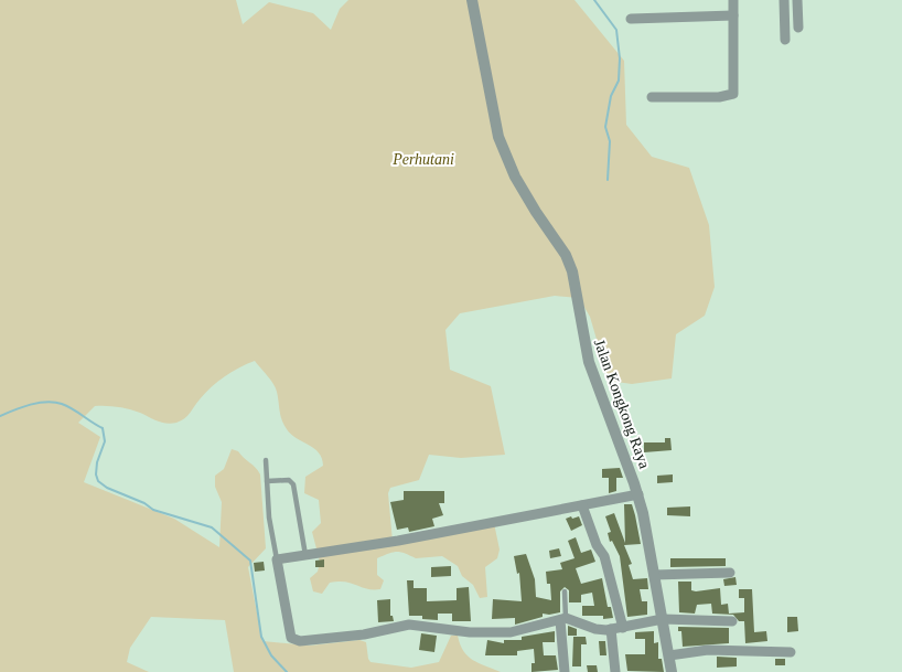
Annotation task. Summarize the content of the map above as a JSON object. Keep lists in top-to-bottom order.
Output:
{
  "streets": {
    "street": ["Jalan Kongkong Raya"]
  },
  "parks": ["Perhutani"]
}
